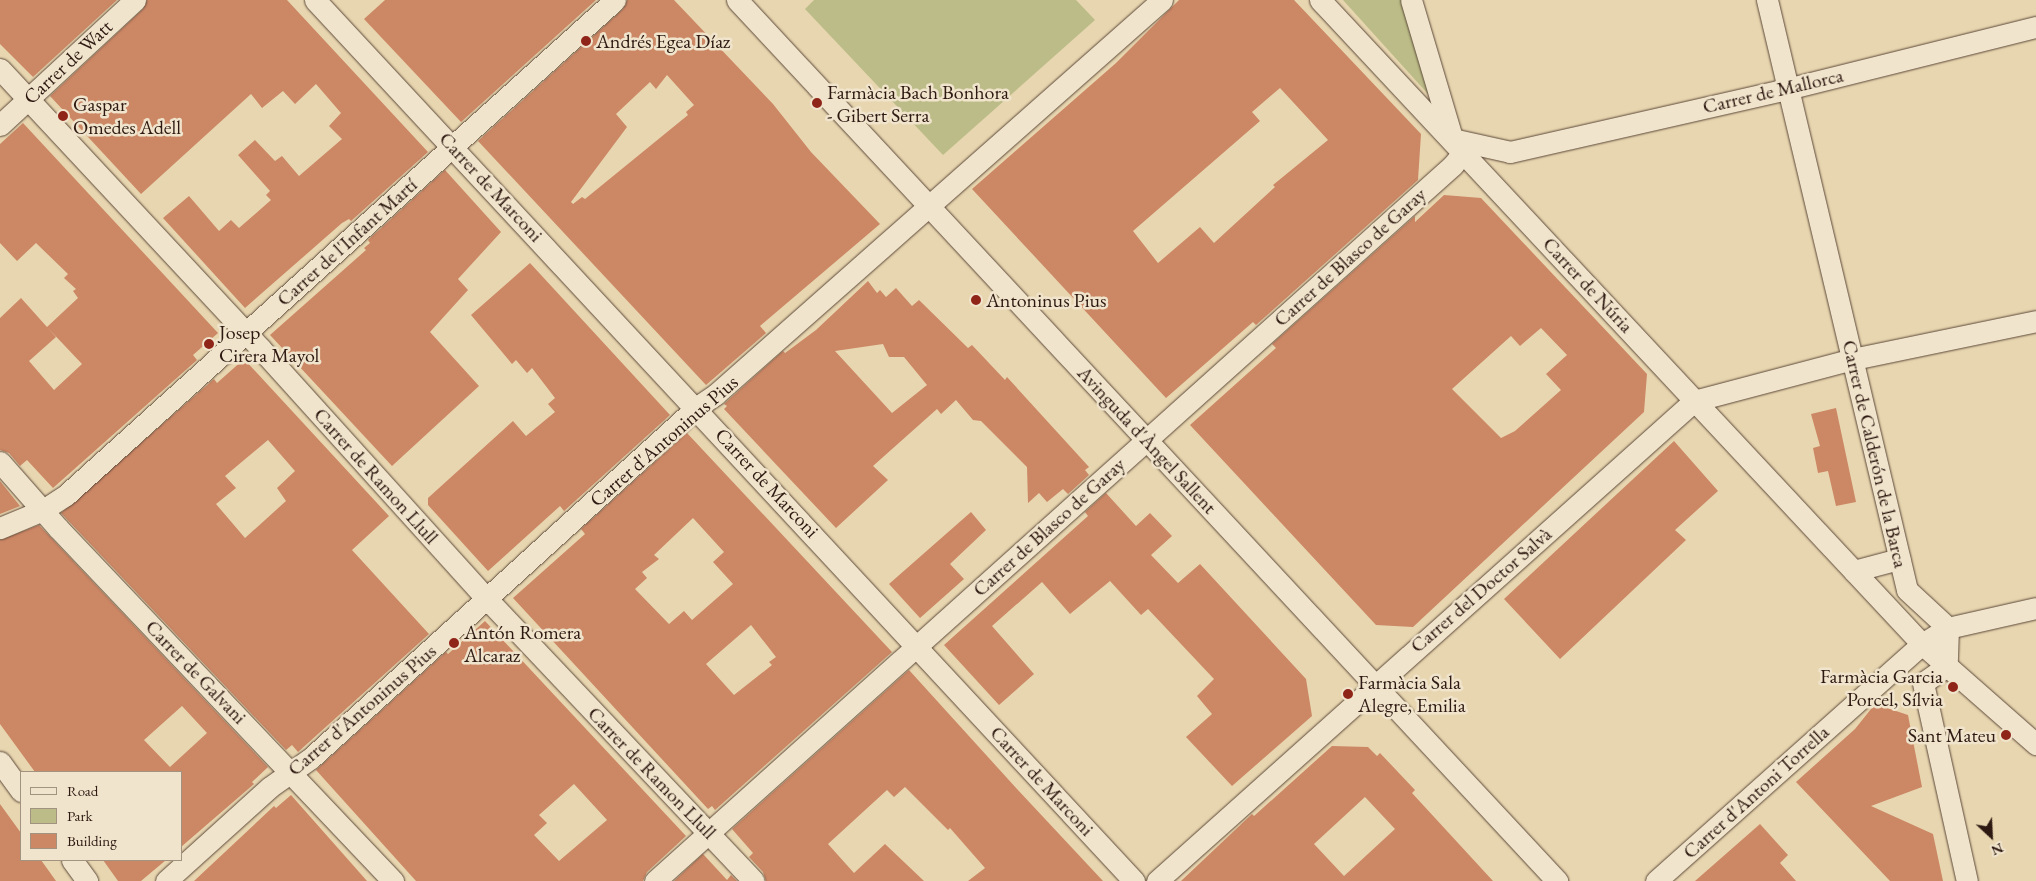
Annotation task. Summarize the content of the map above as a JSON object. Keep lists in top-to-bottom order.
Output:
{
  "streets": {
    "street": [
      "Carrer de Watt",
      "Carrer de Mallorca",
      "Carrer de Marconi",
      "Carrer de l'Infant Martí",
      "Carrer de Blasco de Garay",
      "Carrer de Núria",
      "Avinguda d'Àngel Sallent",
      "Carrer d'Antoninus Pius",
      "Carrer de Calderón de la Barca",
      "Carrer de Ramon Llull",
      "Carrer del Doctor Salvà",
      "Carrer de Galvani",
      "Carrer d'Antoni Torrella"
    ]
  },
  "crossings": [
    ["Carrer de Watt", "Carrer de Ramon Llull"],
    ["Carrer de Mallorca", "Carrer de Blasco de Garay"],
    ["Carrer de Mallorca", "Carrer de Núria"],
    ["Carrer de Mallorca", "Carrer de Calderón de la Barca"],
    ["Carrer de Marconi", "Carrer de l'Infant Martí"],
    ["Carrer de Marconi", "Carrer de Blasco de Garay"],
    ["Carrer de Marconi", "Carrer d'Antoninus Pius"],
    ["Carrer de l'Infant Martí", "Carrer de Ramon Llull"],
    ["Carrer de l'Infant Martí", "Carrer de Galvani"],
    ["Carrer de Blasco de Garay", "Carrer de Núria"],
    ["Carrer de Blasco de Garay", "Avinguda d'Àngel Sallent"],
    ["Carrer de Blasco de Garay", "Carrer de Ramon Llull"],
    ["Carrer de Núria", "Carrer del Doctor Salvà"],
    ["Carrer de Núria", "Carrer d'Antoni Torrella"],
    ["Avinguda d'Àngel Sallent", "Carrer d'Antoninus Pius"],
    ["Avinguda d'Àngel Sallent", "Carrer del Doctor Salvà"],
    ["Carrer d'Antoninus Pius", "Carrer de Ramon Llull"],
    ["Carrer d'Antoninus Pius", "Carrer de Galvani"],
    ["Carrer de Calderón de la Barca", "Carrer d'Antoni Torrella"]
  ],
  "places": [
    "Andrés Egea Díaz",
    "Farmàcia Bach Bonhora - Gibert Serra",
    "Gaspar Omedes Adell",
    "Antoninus Pius",
    "Josep Cirera Mayol",
    "Antón Romera Alcaraz",
    "Farmàcia Garcia Porcel, Sílvia",
    "Farmàcia Sala Alegre, Emilia",
    "Sant Mateu"
  ],
  "legend": ["Road", "Park", "Building"],
  "north": "bottom right"
}
